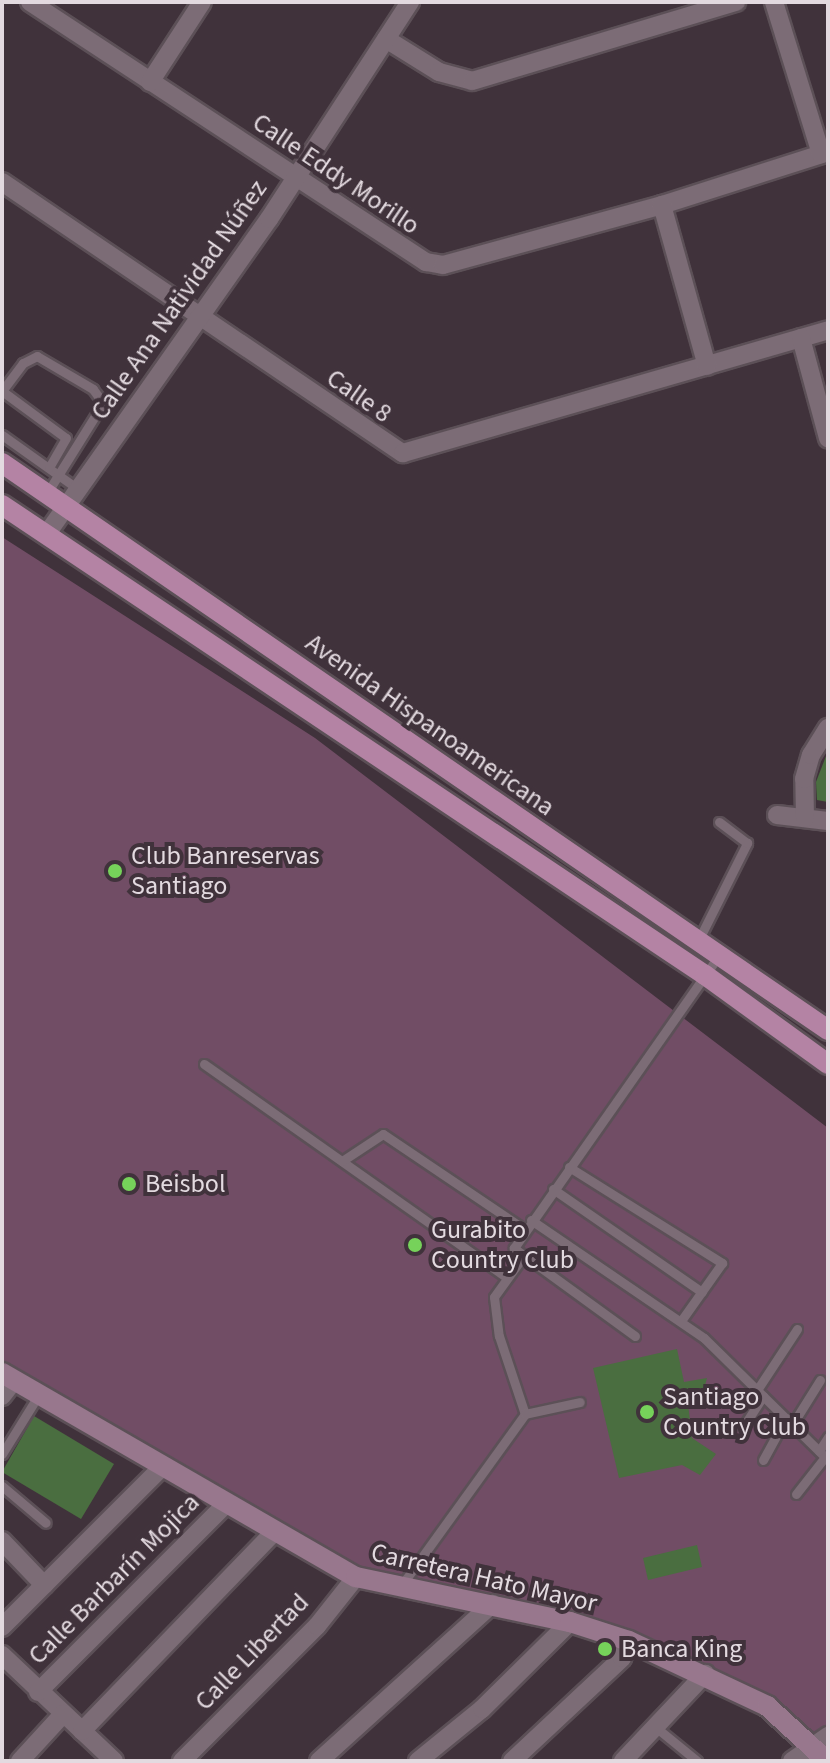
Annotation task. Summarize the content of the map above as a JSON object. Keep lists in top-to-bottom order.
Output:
{
  "streets": {
    "main road": ["Avenida Hispanoamericana"],
    "street": [
      "Calle Eddy Morillo",
      "Calle Ana Natividad Núñez",
      "Calle 8",
      "Carretera Hato Mayor",
      "Calle Barbarín Mojica",
      "Calle Libertad"
    ]
  },
  "crossings": [
    ["Calle Eddy Morillo", "Calle Ana Natividad Núñez"],
    ["Calle Ana Natividad Núñez", "Calle 8"],
    ["Calle Ana Natividad Núñez", "Avenida Hispanoamericana"],
    ["Carretera Hato Mayor", "Calle Barbarín Mojica"],
    ["Carretera Hato Mayor", "Calle Libertad"]
  ],
  "places": [
    "Club Banreservas Santiago",
    "Beisbol",
    "Gurabito Country Club",
    "Santiago Country Club",
    "Banca King"
  ]
}
